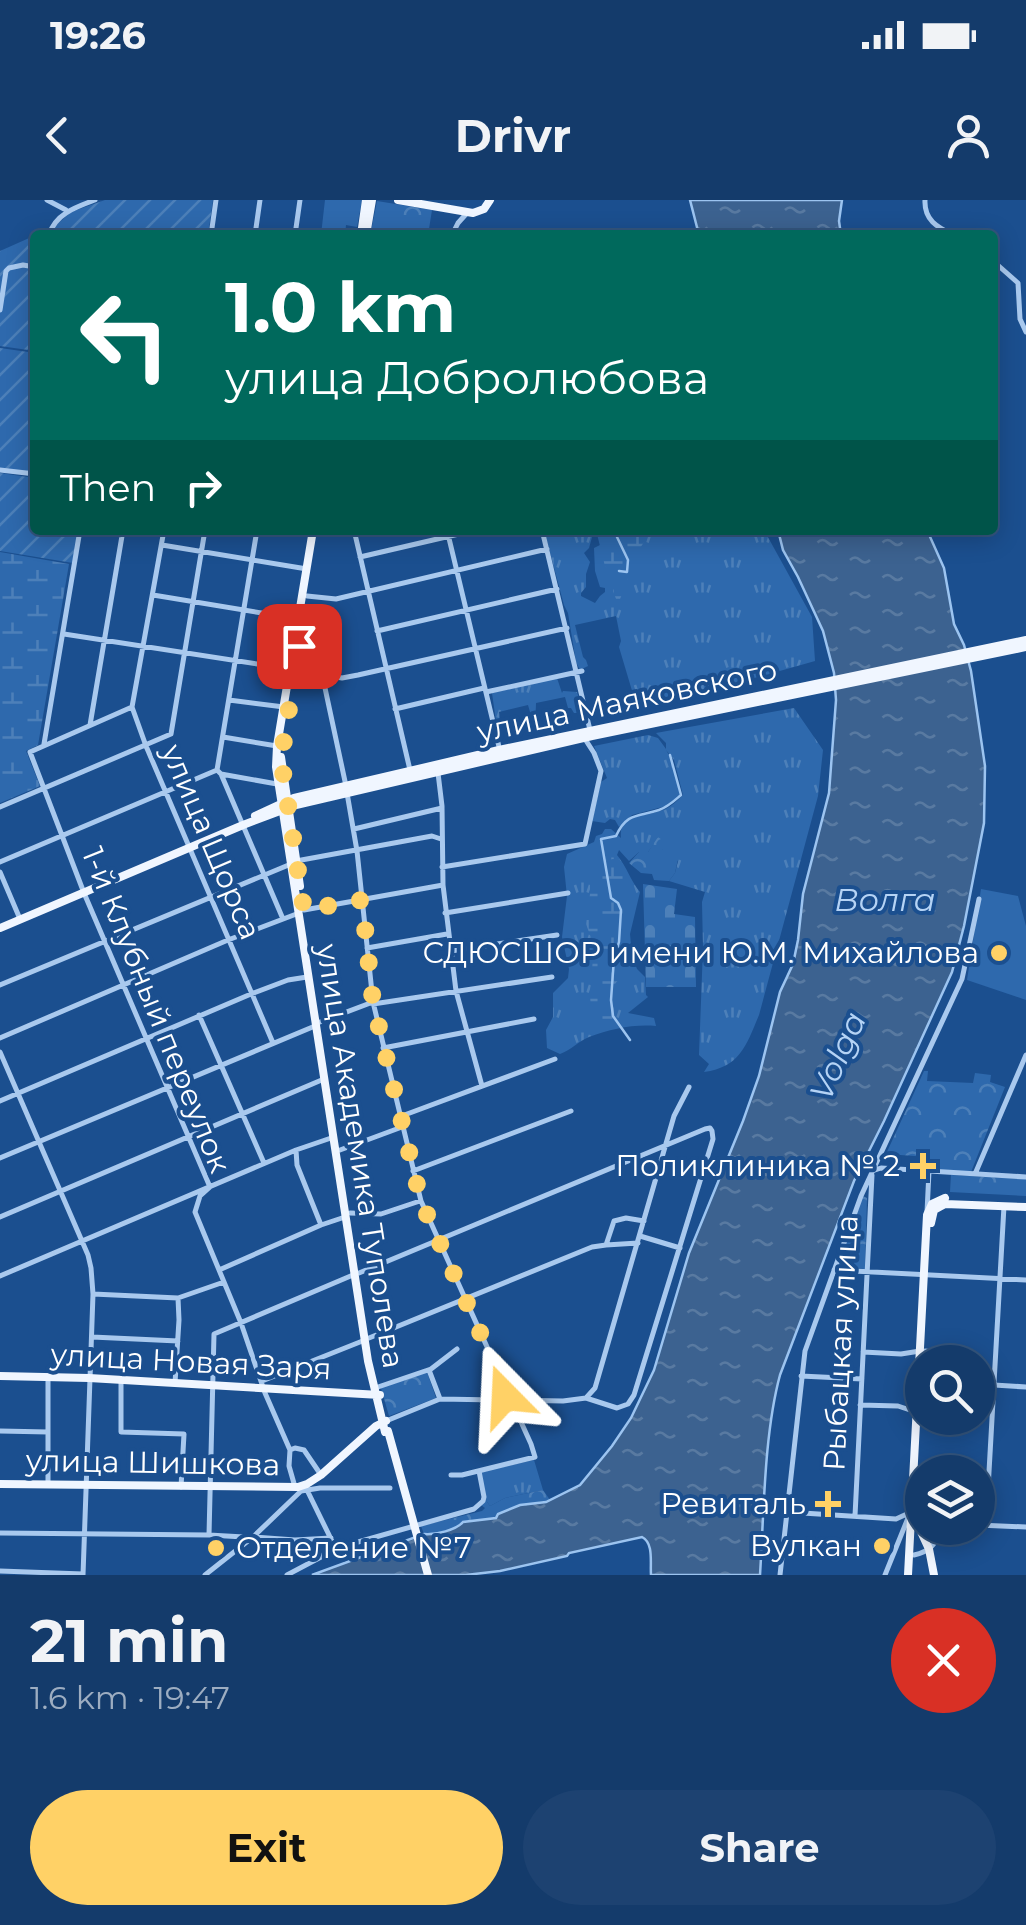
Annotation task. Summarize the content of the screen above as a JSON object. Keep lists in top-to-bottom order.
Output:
{
  "streets": {
    "main road": [
      "улица Маяковского",
      "улица Академика Туполева",
      "улица Новая Заря",
      "улица Шишкова"
    ],
    "street": ["улица Щорса", "1-й Клубный переулок", "Рыбацкая улица"]
  },
  "crossings": [
    ["улица Маяковского", "улица Щорса"],
    ["улица Маяковского", "1-й Клубный переулок"],
    ["улица Маяковского", "улица Академика Туполева"],
    ["1-й Клубный переулок", "улица Новая Заря"],
    ["1-й Клубный переулок", "улица Шишкова"],
    ["улица Академика Туполева", "улица Новая Заря"]
  ],
  "water": ["Волга", "Volga"],
  "places": {
    "other": ["СДЮСШОР имени Ю.М. Михайлова", "Вулкан", "Отделение №7"],
    "health": ["Поликлиника № 2", "Ревиталь"]
  },
  "page": {
    "status": "19:26",
    "header": "Drivr",
    "turn": ["1.0 km", "улица Добролюбова"],
    "then": "Then",
    "heading": ["21 min", "1.6 km · 19:47"],
    "buttons": ["Exit", "Share"]
  }
}
